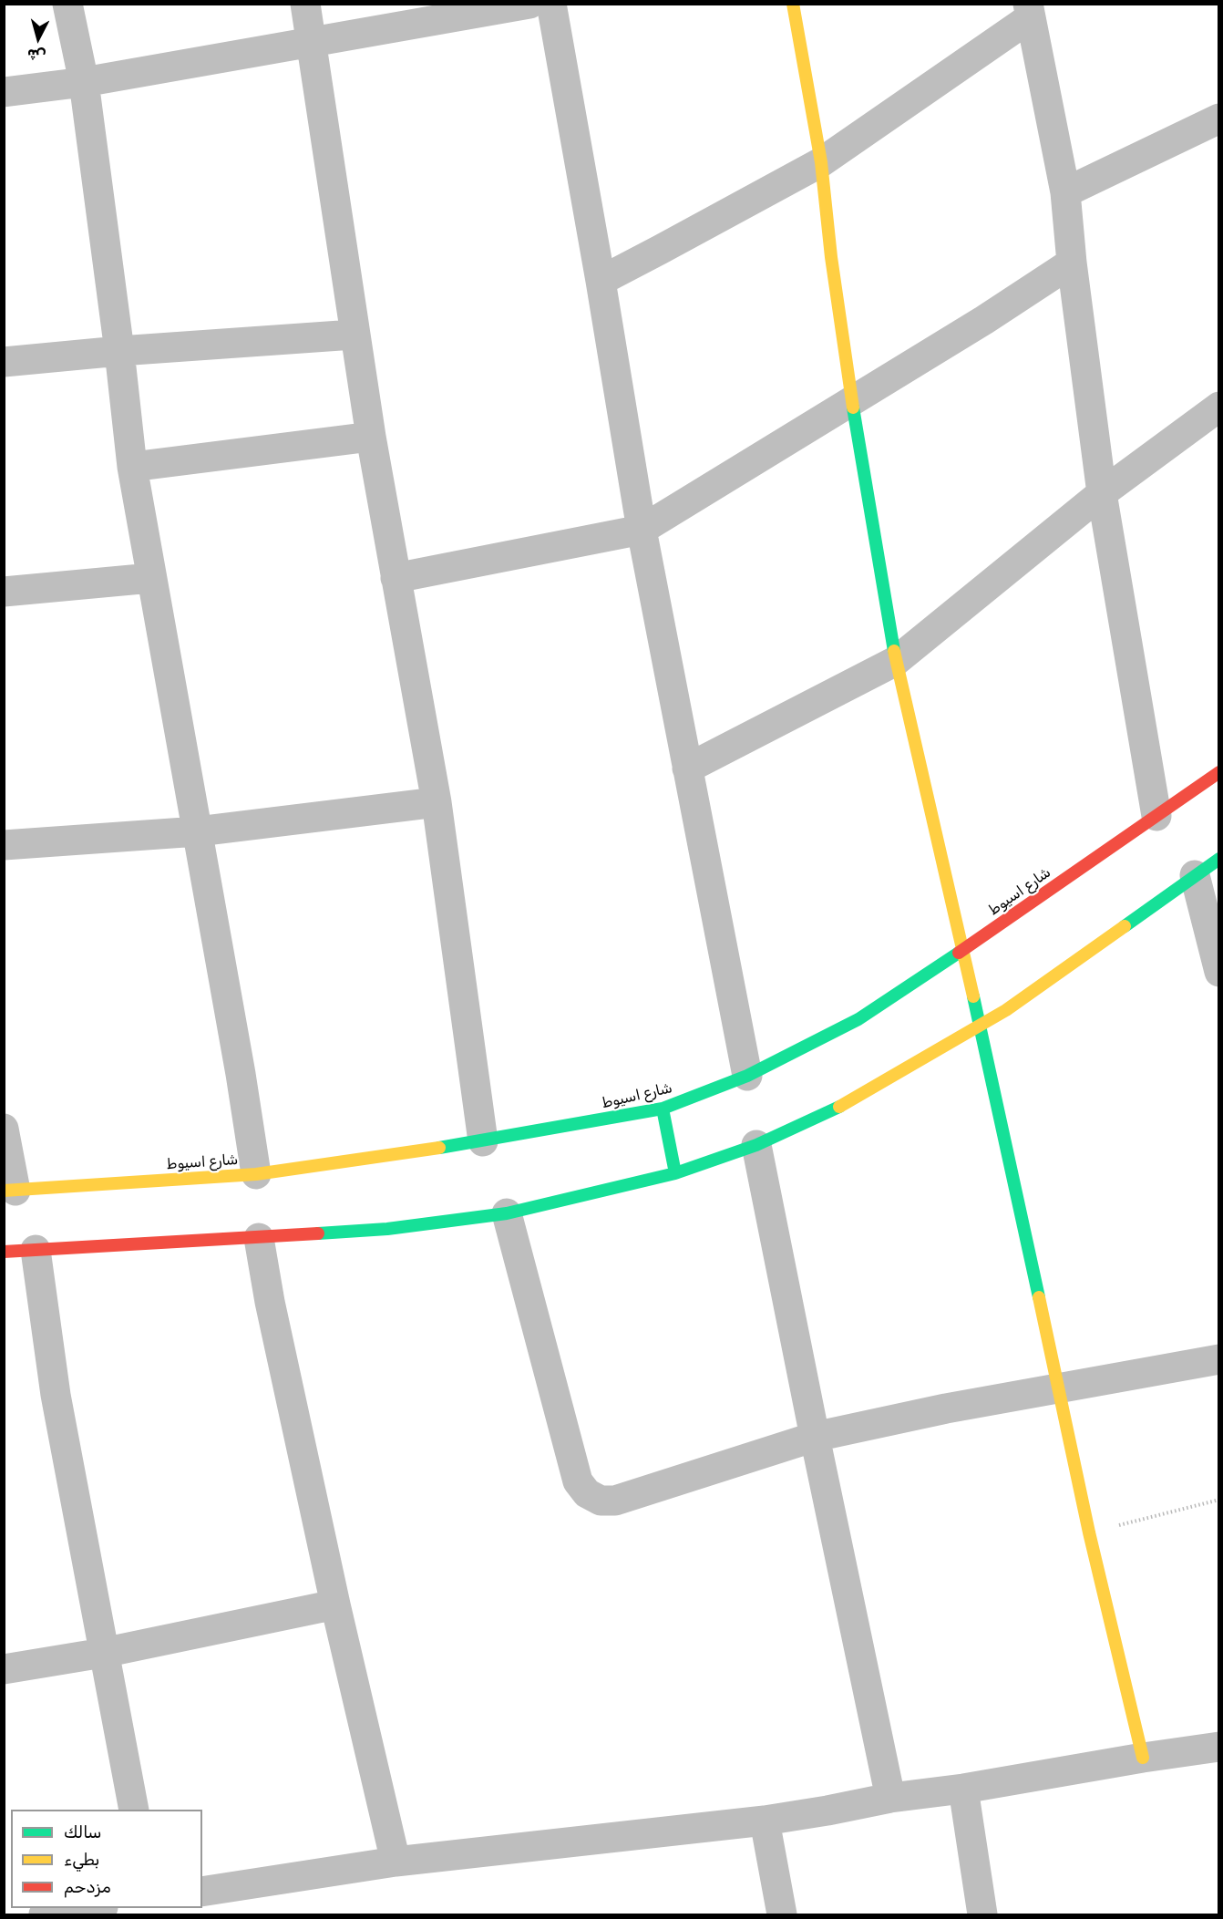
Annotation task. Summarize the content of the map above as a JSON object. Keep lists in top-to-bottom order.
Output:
{
  "streets": {
    "street": ["شارع اسيوط"]
  },
  "legend": ["سالك", "بطيء", "مزدحم"],
  "north": "bottom"
}
